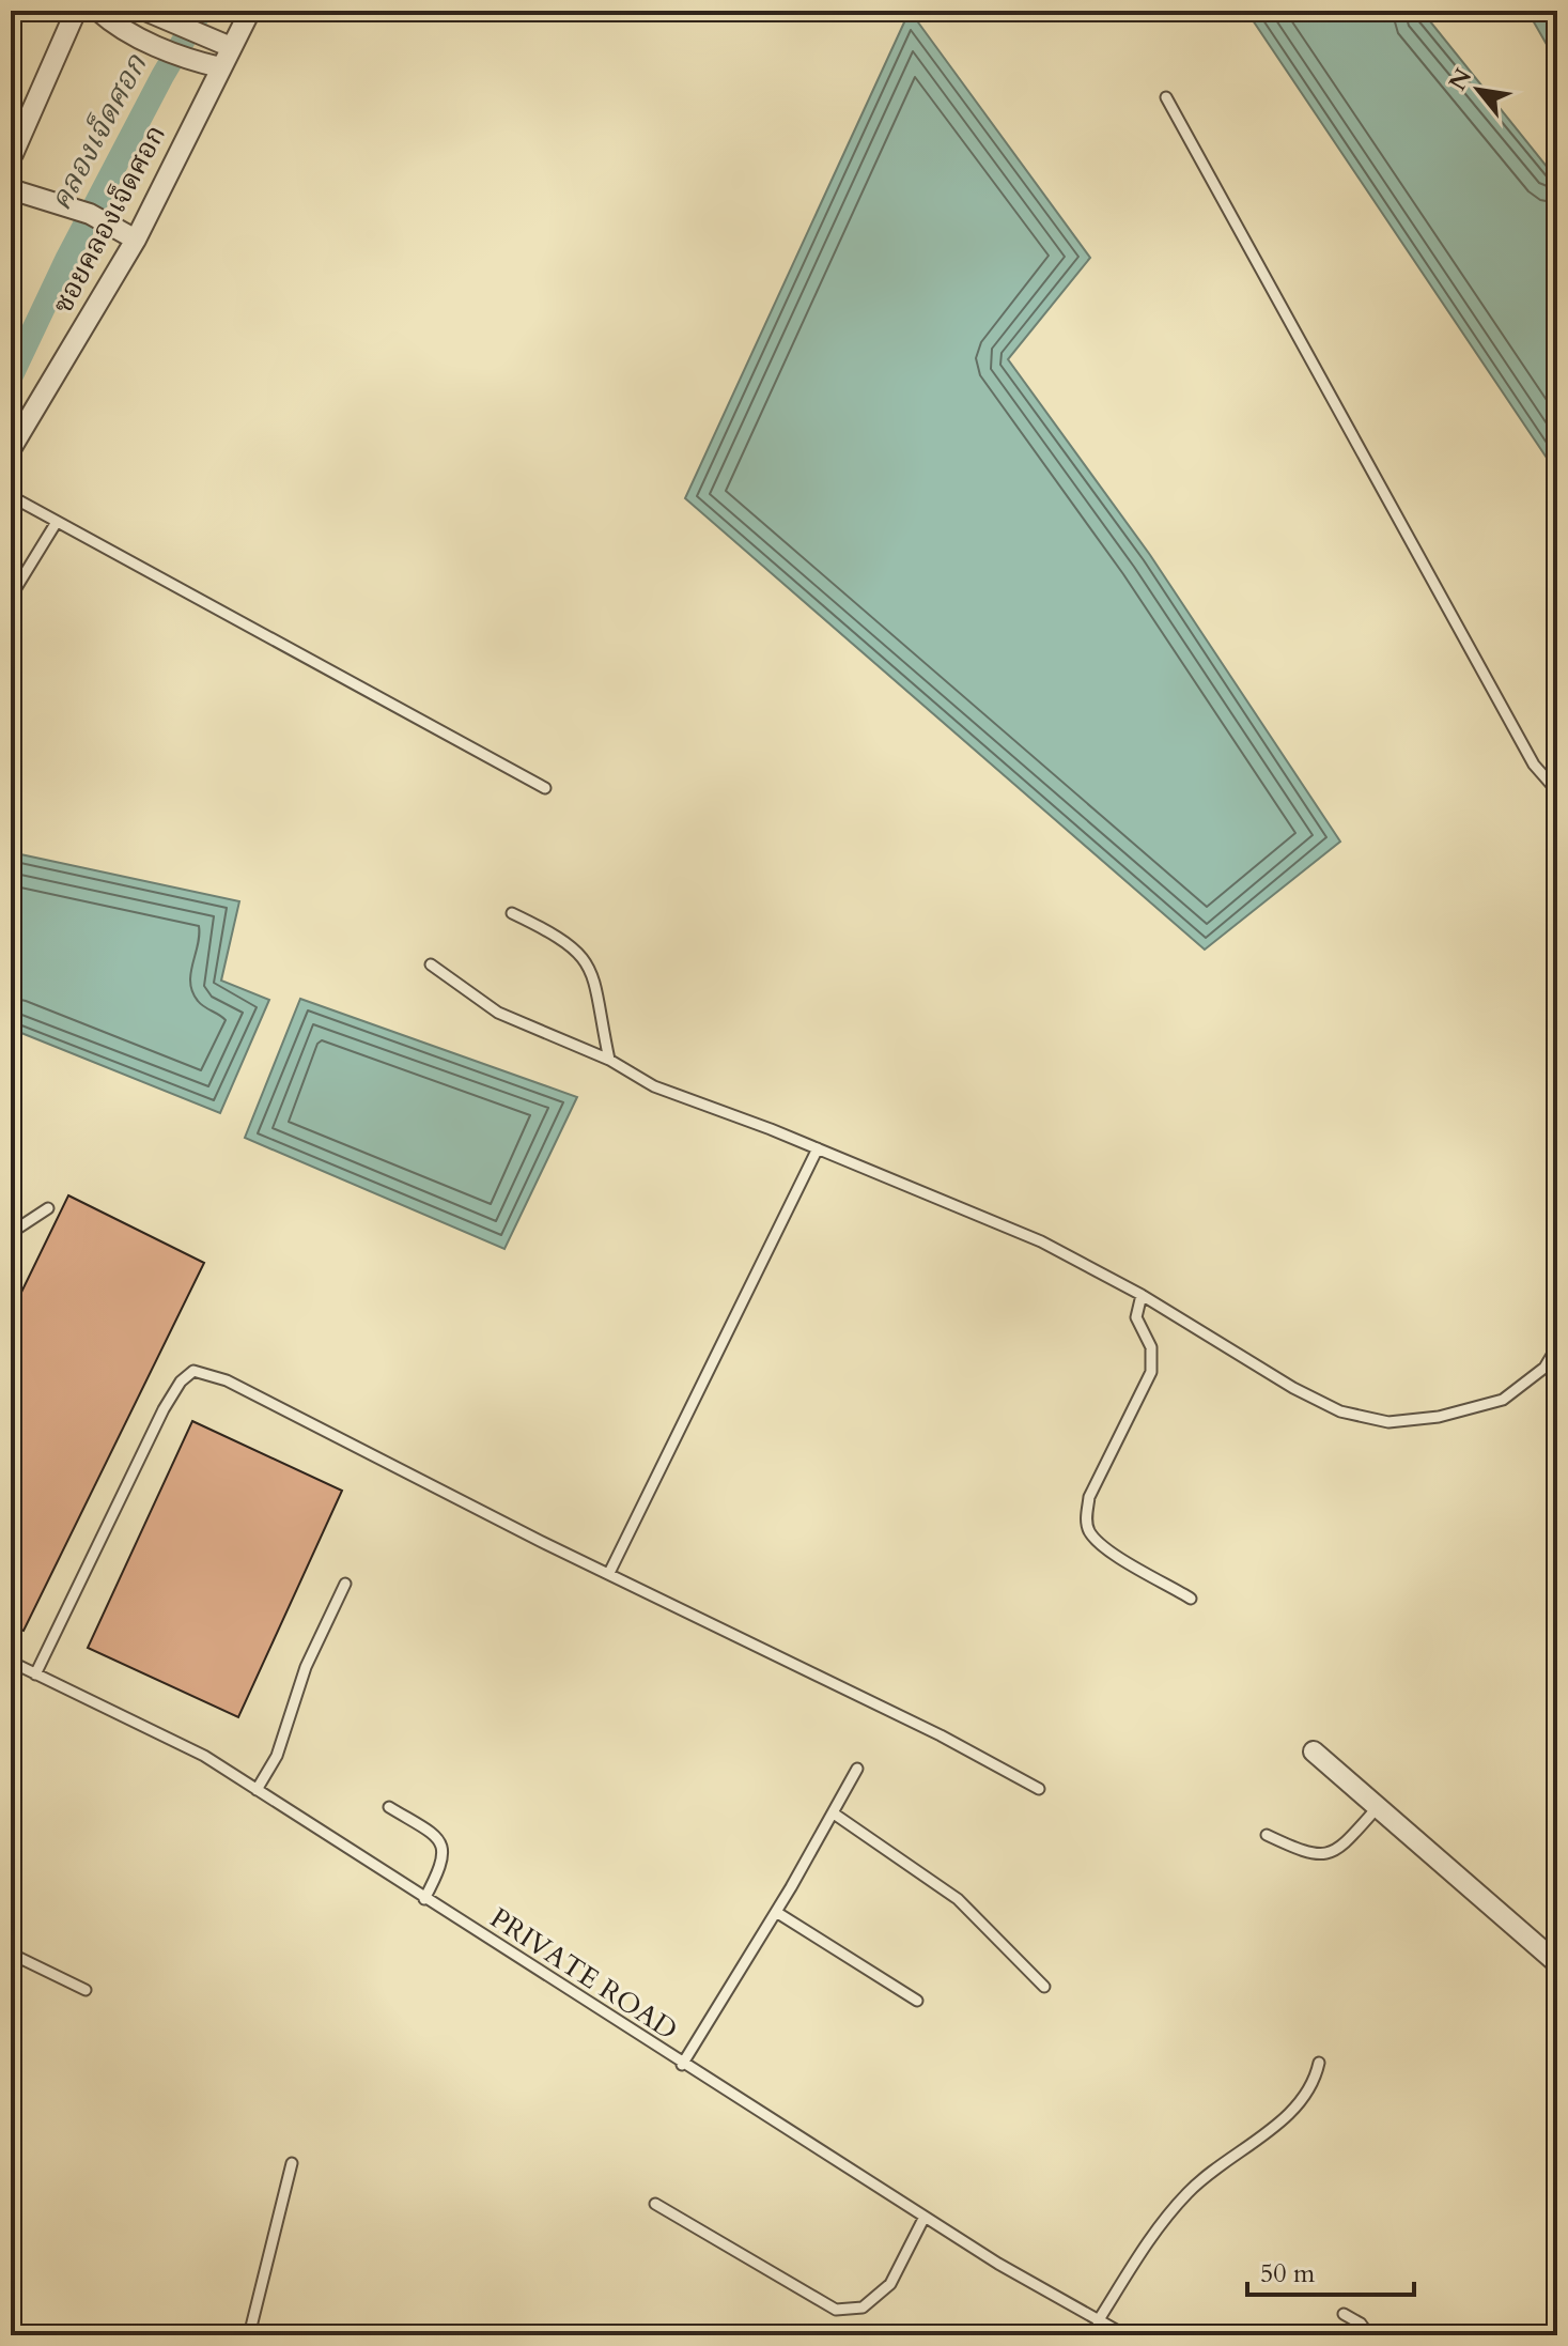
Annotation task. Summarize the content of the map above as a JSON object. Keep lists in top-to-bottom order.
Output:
{
  "streets": {
    "street": ["ซอยคลองเจ็ดศอก"],
    "lane": ["PRIVATE ROAD"]
  },
  "water": ["คลองเจ็ดศอก"],
  "scale_bar": "50 m",
  "north": "top left"
}
